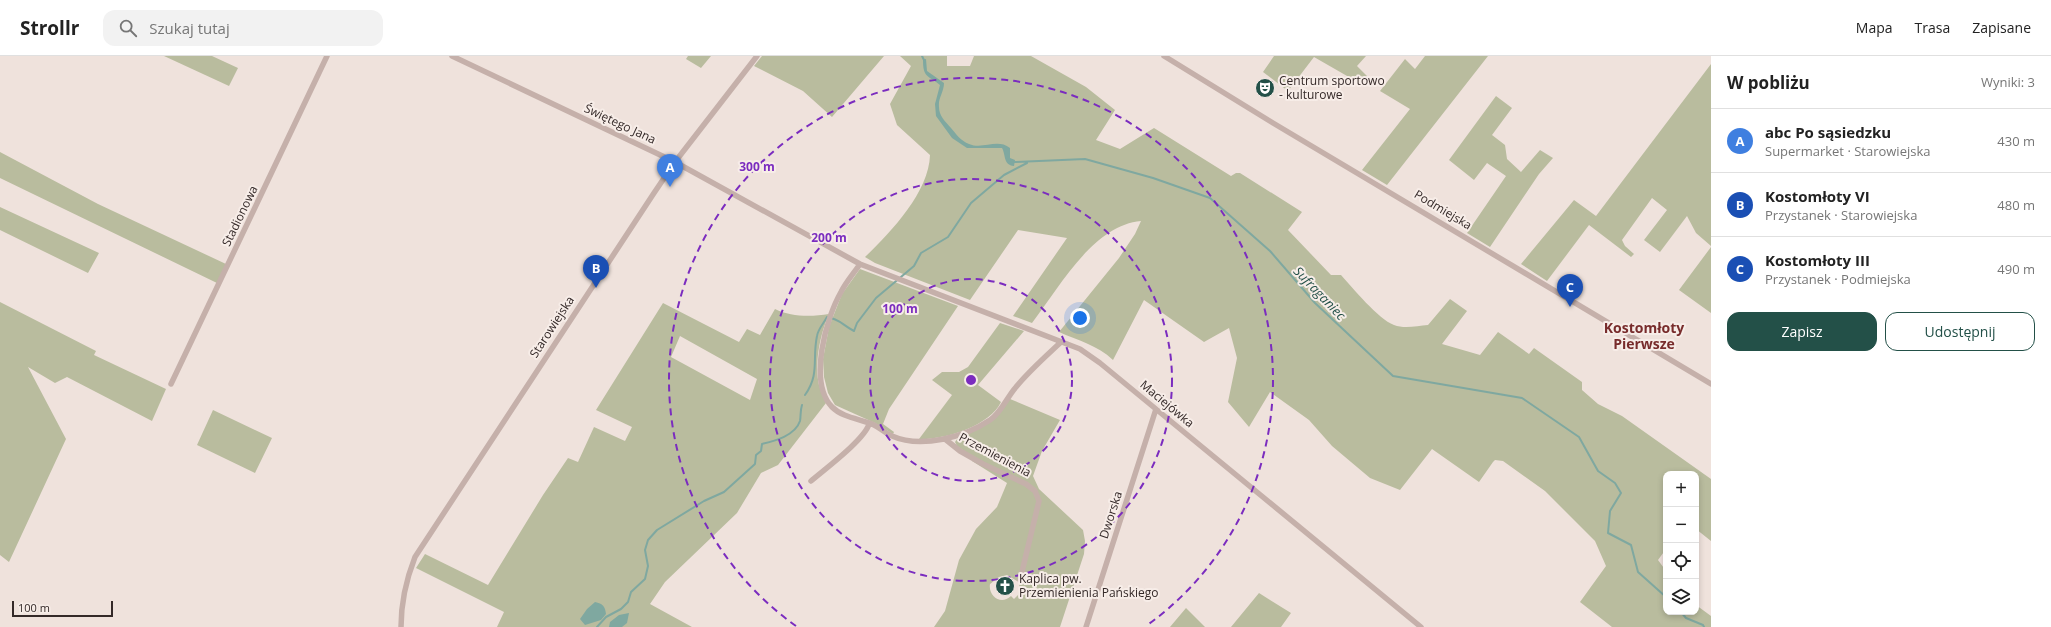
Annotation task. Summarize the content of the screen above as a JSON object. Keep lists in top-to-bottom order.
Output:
{
  "streets": {
    "street": [
      "Świętego Jana",
      "Podmiejska",
      "Stadionowa",
      "Starowiejska",
      "Maciejówka",
      "Przemienienia",
      "Dworska"
    ]
  },
  "crossings": [
    ["Świętego Jana", "Starowiejska"],
    ["Świętego Jana", "Maciejówka"],
    ["Maciejówka", "Dworska"]
  ],
  "districts": ["Kostomłoty Pierwsze"],
  "water": ["Sufraganiec"],
  "places": {
    "theatre": ["Centrum sportowo - kulturowe"],
    "church": ["Kaplica pw. Przemienienia Pańskiego"]
  },
  "scale_bar": "100 m",
  "page": {
    "header": "Strollr",
    "search": "Szukaj tutaj",
    "nav": ["Mapa", "Trasa", "Zapisane"],
    "heading": ["W pobliżu", "Wyniki: 3"],
    "list": [
      {
        "mark": "A",
        "name": "abc Po sąsiedzku",
        "note": "Supermarket · Starowiejska",
        "value": "430 m"
      },
      {
        "mark": "B",
        "name": "Kostomłoty VI",
        "note": "Przystanek · Starowiejska",
        "value": "480 m"
      },
      {
        "mark": "C",
        "name": "Kostomłoty III",
        "note": "Przystanek · Podmiejska",
        "value": "490 m"
      }
    ],
    "pins": ["A", "B", "C"],
    "buttons": ["Zapisz", "Udostępnij"],
    "map_buttons": ["+", "−"],
    "scale": "100 m"
  },
  "rings": ["300 m", "200 m", "100 m"]
}
